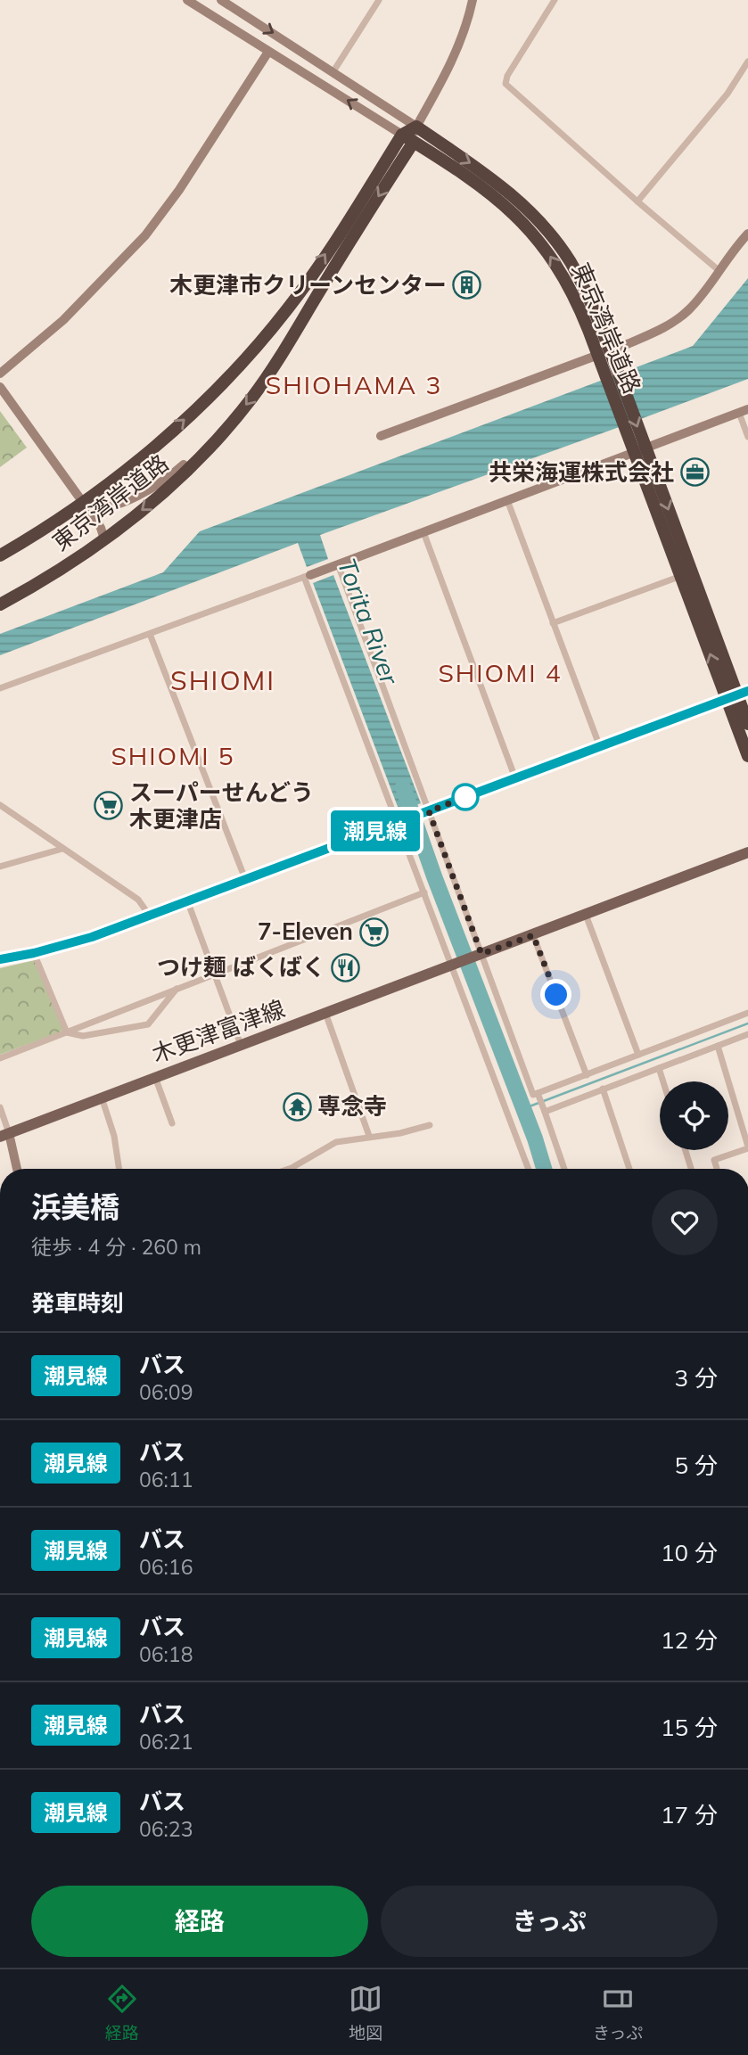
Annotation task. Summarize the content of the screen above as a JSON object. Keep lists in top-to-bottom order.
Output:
{
  "streets": {
    "highway": ["東京湾岸道路"],
    "main road": ["木更津富津線"]
  },
  "districts": [
    "SHIOHAMA 3",
    "SHIOMI 4",
    "SHIOMI",
    "SHIOMI 5"
  ],
  "water": ["Torita River"],
  "places": {
    "building": ["木更津市クリーンセンター"],
    "office": ["共栄海運株式会社"],
    "supermarket": ["スーパーせんどう 木更津店", "7-Eleven"],
    "restaurant": ["つけ麺 ばくばく"],
    "temple": ["専念寺"]
  },
  "lines": ["bus line 潮見線"],
  "page": {
    "on_map": "潮見線",
    "heading": [
      ["浜美橋", "徒歩 · 4 分 · 260 m"],
      "発車時刻"
    ],
    "list": [
      {
        "mark": "潮見線",
        "name": "バス",
        "note": "06:09",
        "value": "3 分"
      },
      {
        "mark": "潮見線",
        "name": "バス",
        "note": "06:11",
        "value": "5 分"
      },
      {
        "mark": "潮見線",
        "name": "バス",
        "note": "06:16",
        "value": "10 分"
      },
      {
        "mark": "潮見線",
        "name": "バス",
        "note": "06:18",
        "value": "12 分"
      },
      {
        "mark": "潮見線",
        "name": "バス",
        "note": "06:21",
        "value": "15 分"
      },
      {
        "mark": "潮見線",
        "name": "バス",
        "note": "06:23",
        "value": "17 分"
      }
    ],
    "buttons": ["経路", "きっぷ"],
    "tabs": ["経路", "地図", "きっぷ"]
  }
}
